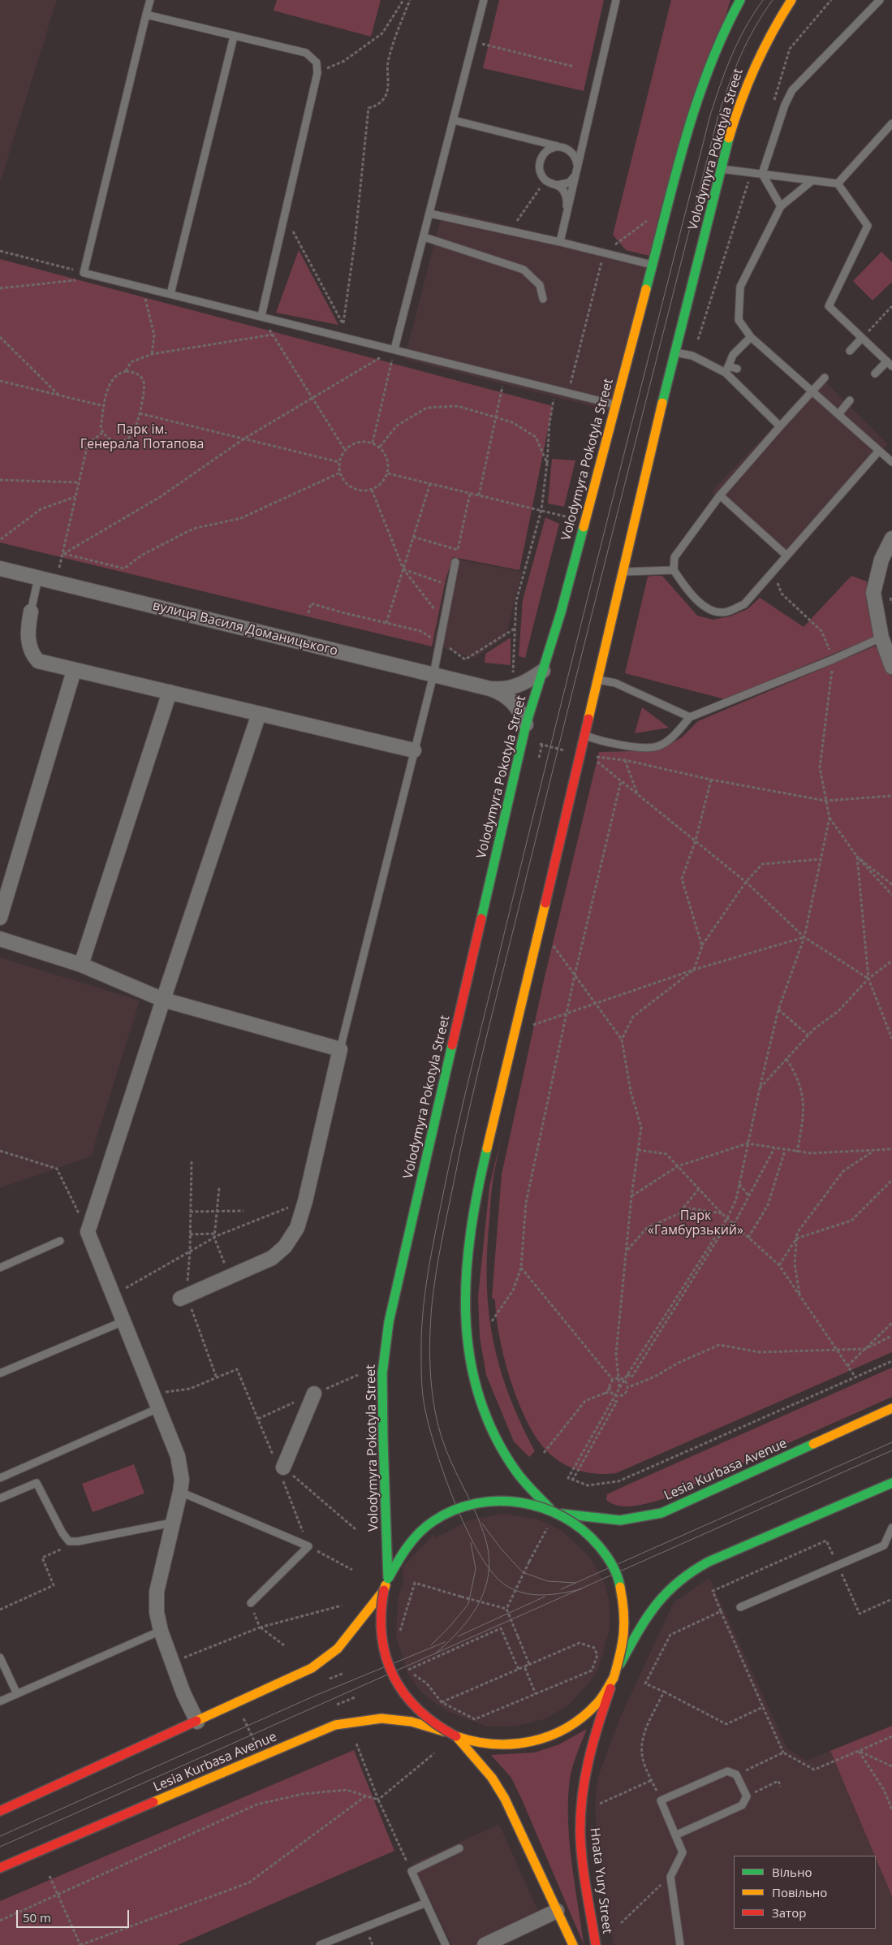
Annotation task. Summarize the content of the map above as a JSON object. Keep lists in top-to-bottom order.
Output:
{
  "streets": {
    "street": [
      "Volodymyra Pokotyla Street",
      "вулиця Василя Доманицького",
      "Lesia Kurbasa Avenue",
      "Hnata Yury Street"
    ]
  },
  "crossings": [
    ["Volodymyra Pokotyla Street", "вулиця Василя Доманицького"]
  ],
  "parks": ["Парк ім. Генерала Потапова", "Парк «Гамбурзький»"],
  "legend": ["Вільно", "Повільно", "Затор"],
  "scale_bar": "50 m"
}
